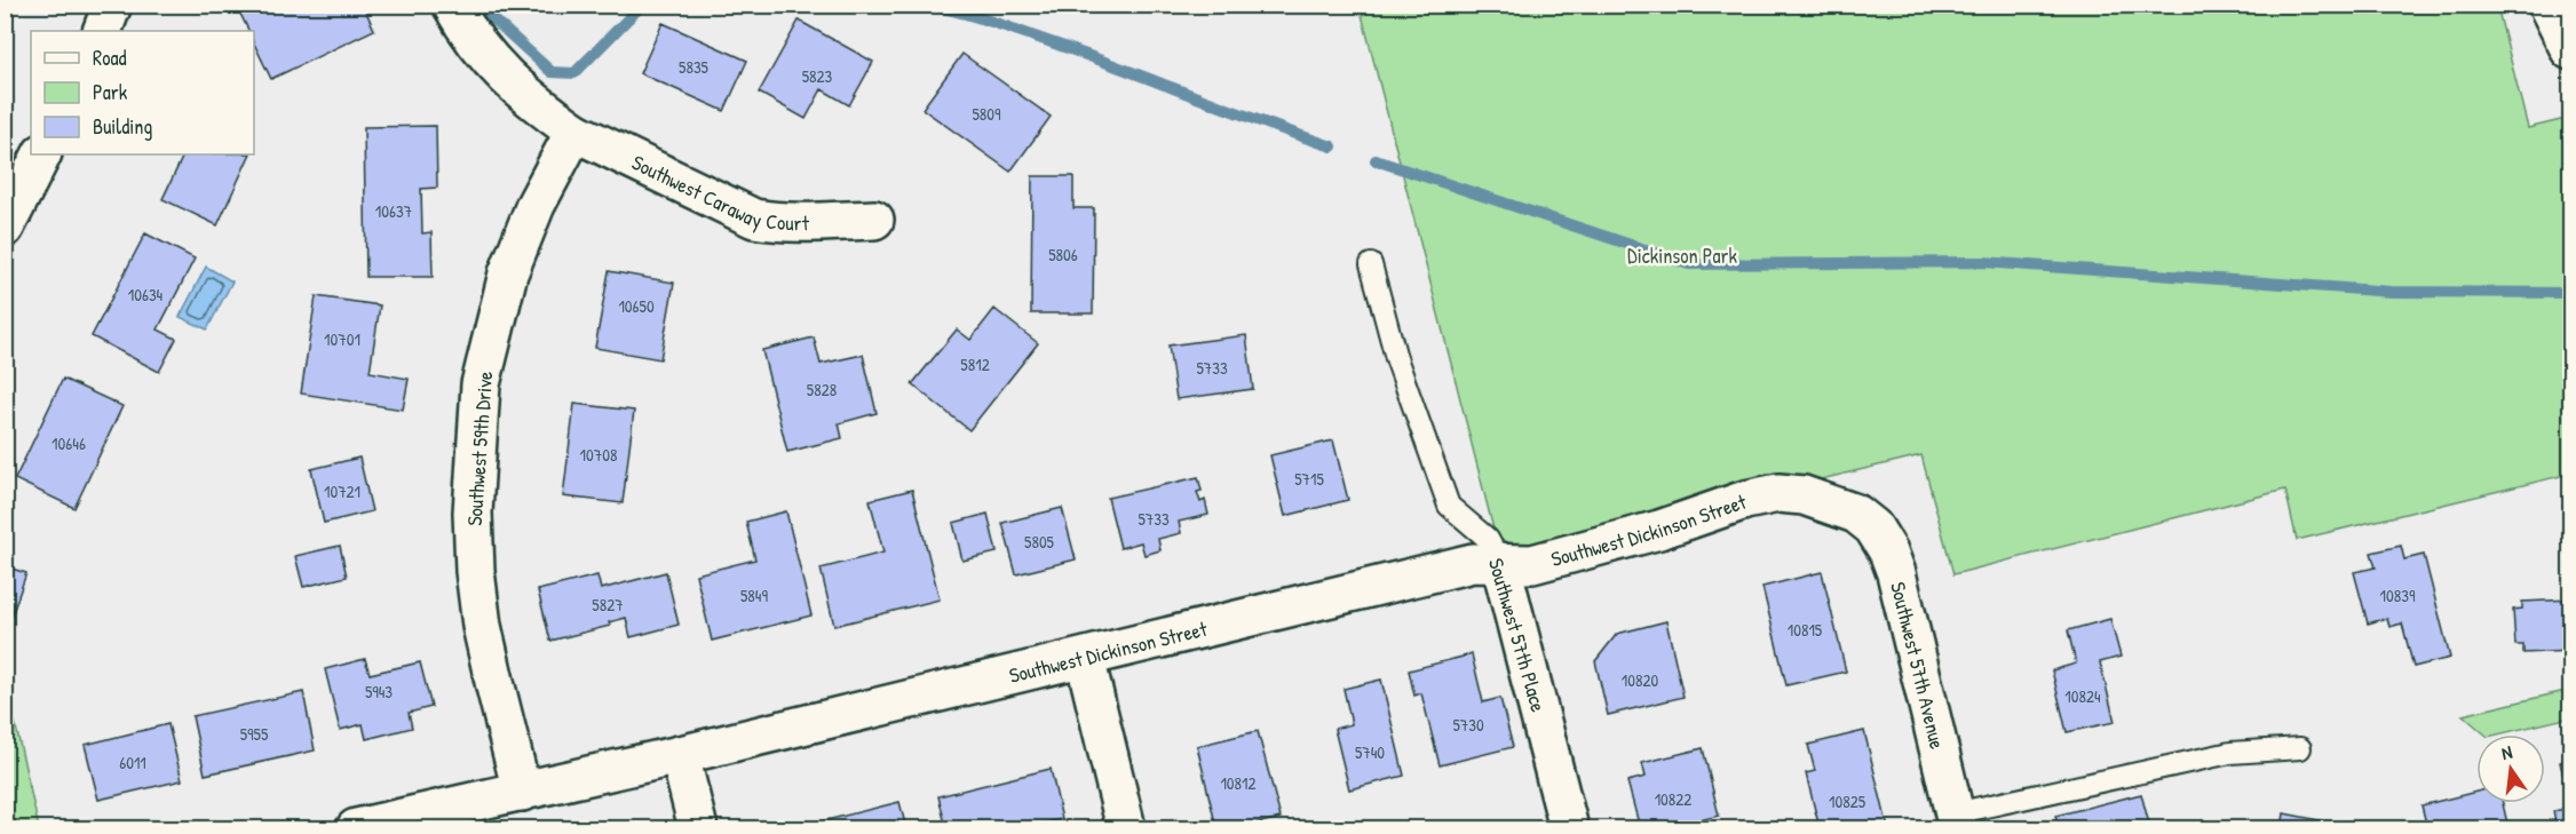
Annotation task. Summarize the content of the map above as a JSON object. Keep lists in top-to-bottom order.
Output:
{
  "streets": {
    "street": [
      "Southwest Caraway Court",
      "Southwest 59th Drive",
      "Southwest Dickinson Street",
      "Southwest 57th Place",
      "Southwest 57th Avenue"
    ]
  },
  "crossings": [
    ["Southwest Caraway Court", "Southwest 59th Drive"],
    ["Southwest 59th Drive", "Southwest Dickinson Street"],
    ["Southwest Dickinson Street", "Southwest 57th Place"],
    ["Southwest Dickinson Street", "Southwest 57th Avenue"]
  ],
  "parks": ["Dickinson Park"],
  "house_numbers": [
    "5835",
    "5823",
    "5809",
    "10637",
    "5806",
    "10634",
    "10650",
    "10701",
    "5812",
    "5733",
    "5828",
    "10646",
    "10708",
    "5715",
    "10721",
    "5733",
    "5805",
    "5849",
    "10839",
    "5827",
    "10815",
    "10820",
    "5943",
    "10824",
    "5730",
    "5955",
    "5740",
    "6011",
    "10812",
    "10822",
    "10825"
  ],
  "legend": ["Road", "Park", "Building"],
  "north": "top"
}
